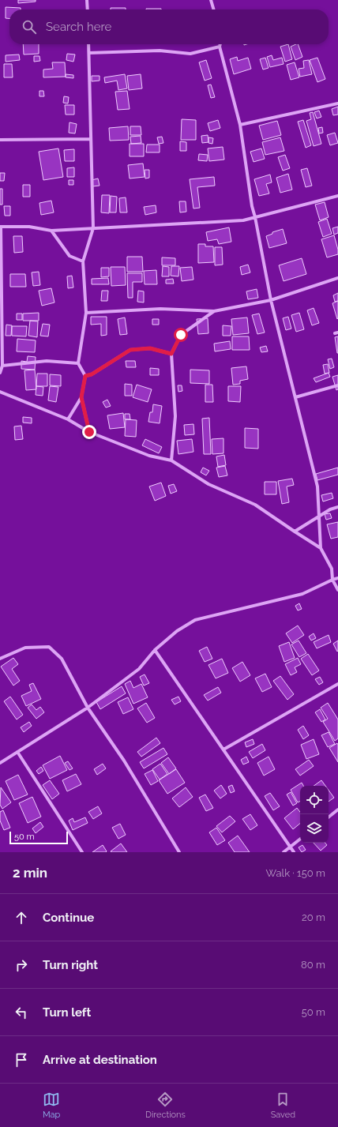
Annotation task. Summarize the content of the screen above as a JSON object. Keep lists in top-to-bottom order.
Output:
{
  "scale_bar": "50 m",
  "page": {
    "search": "Search here",
    "scale": "50 m",
    "heading": ["2 min", "Walk · 150 m"],
    "list": [
      ["Continue", "20 m"],
      ["Turn right", "80 m"],
      ["Turn left", "50 m"],
      "Arrive at destination"
    ],
    "nav": ["Map", "Directions", "Saved"]
  }
}
